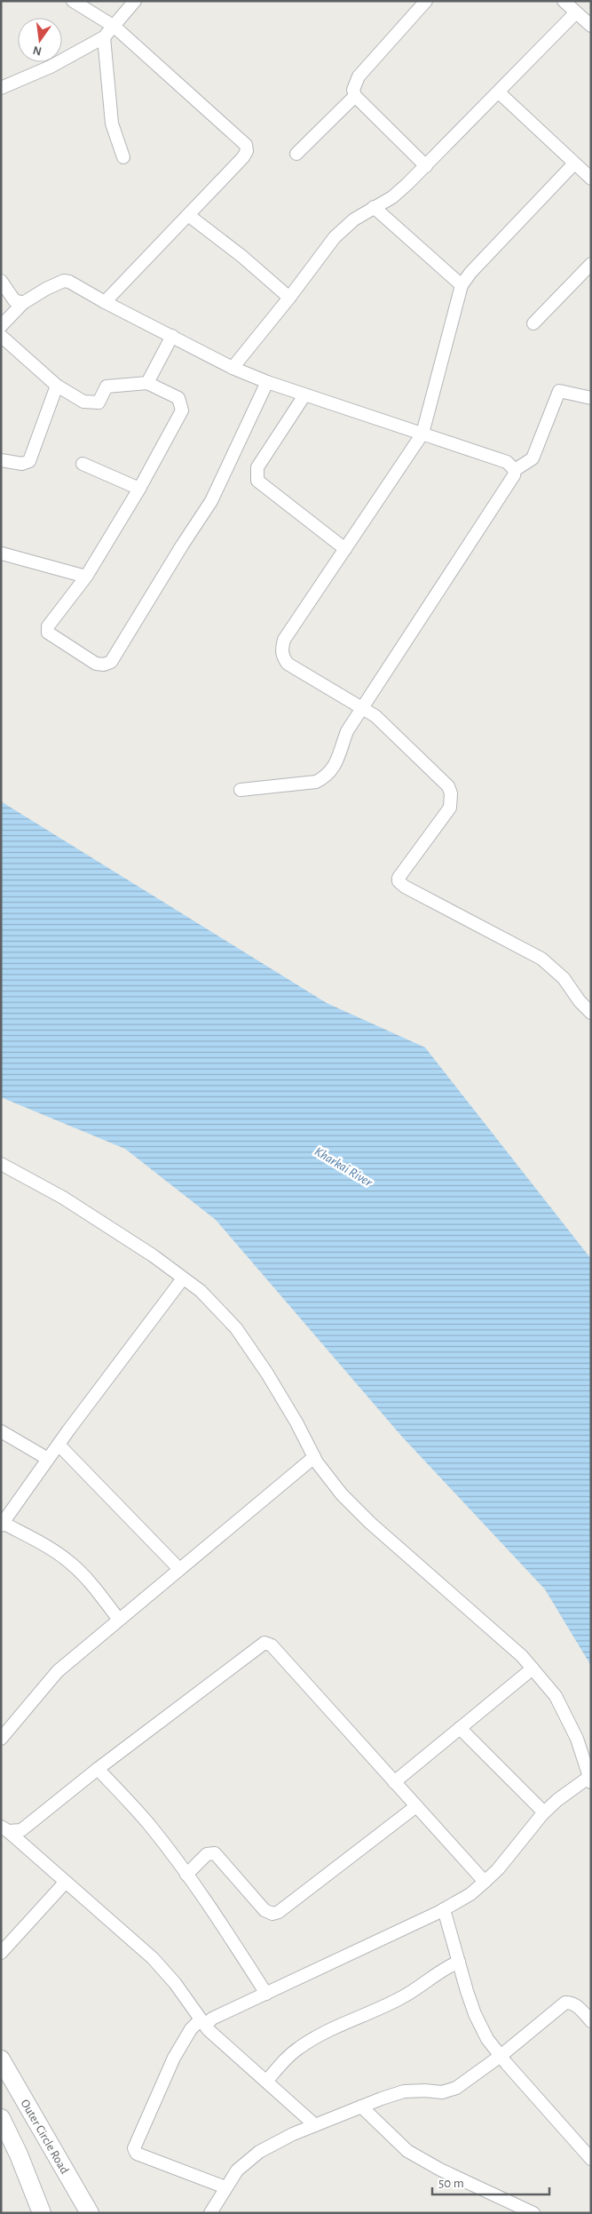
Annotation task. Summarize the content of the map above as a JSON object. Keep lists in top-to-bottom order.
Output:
{
  "streets": {
    "main road": ["Outer Circle Road"]
  },
  "water": ["Kharkai River"],
  "scale_bar": "50 m",
  "north": "bottom"
}
